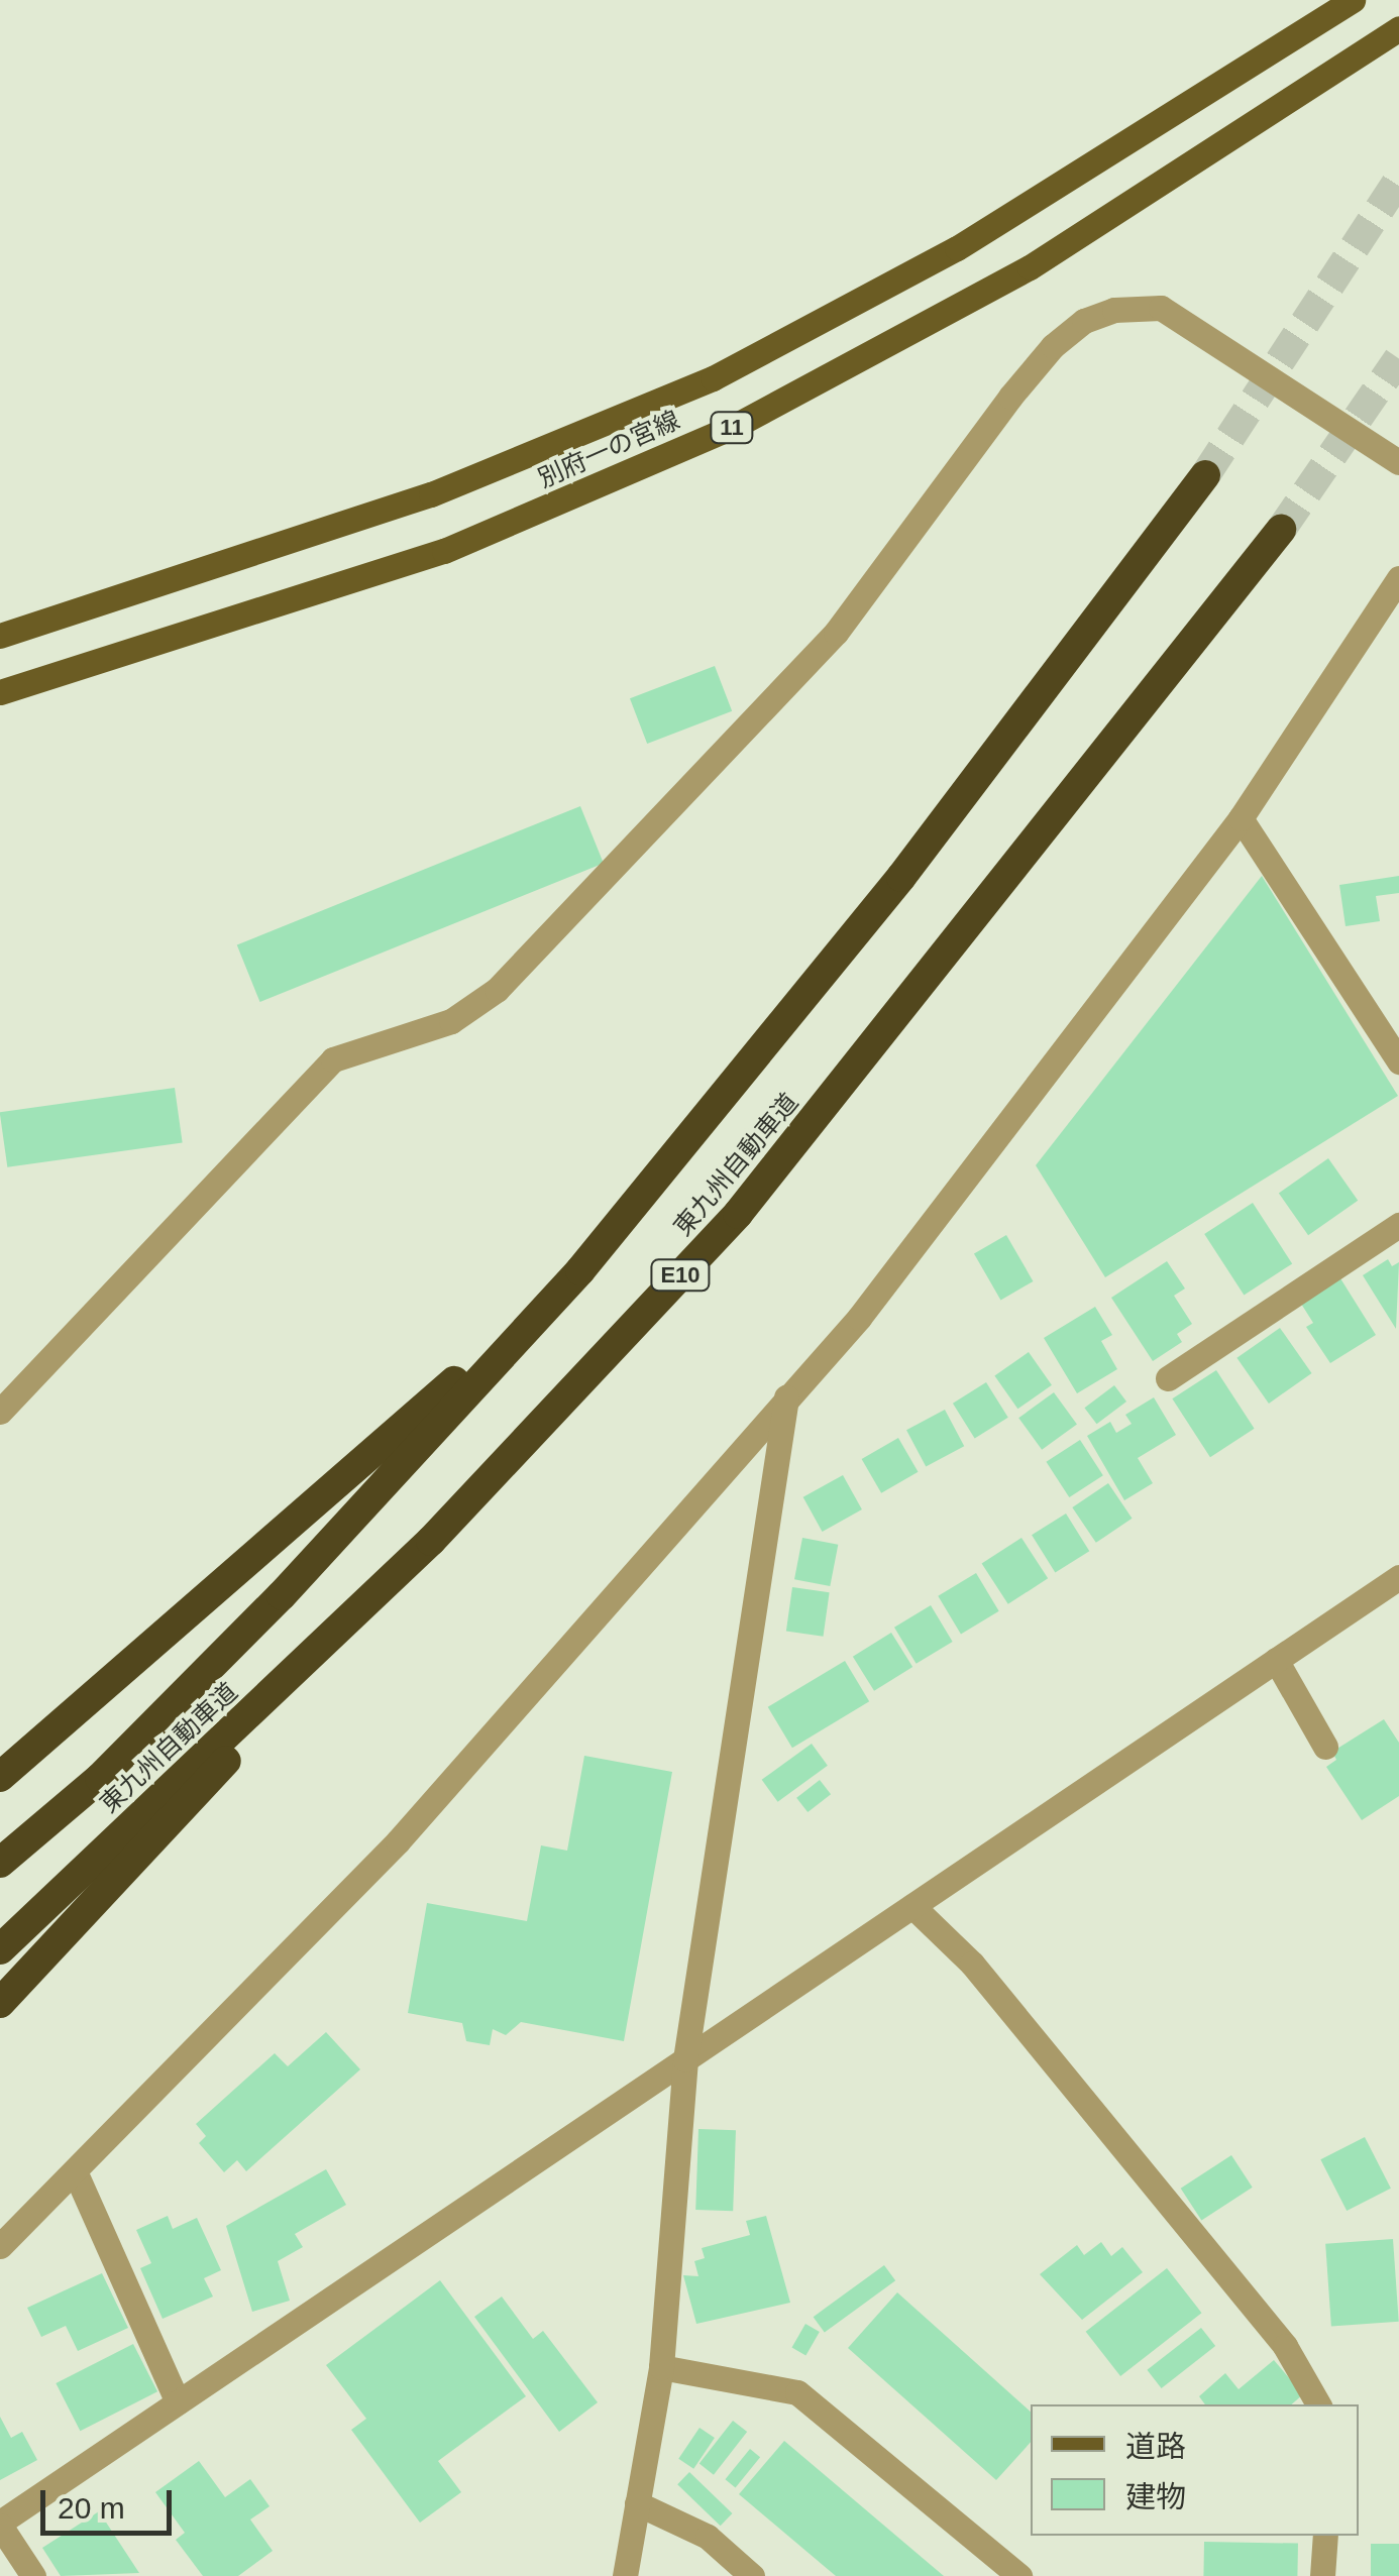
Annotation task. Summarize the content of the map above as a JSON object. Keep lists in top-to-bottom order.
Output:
{
  "streets": {
    "highway": ["東九州自動車道", "E10"],
    "main road": ["11", "別府一の宮線"]
  },
  "legend": ["道路", "建物"],
  "scale_bar": "20 m"
}
